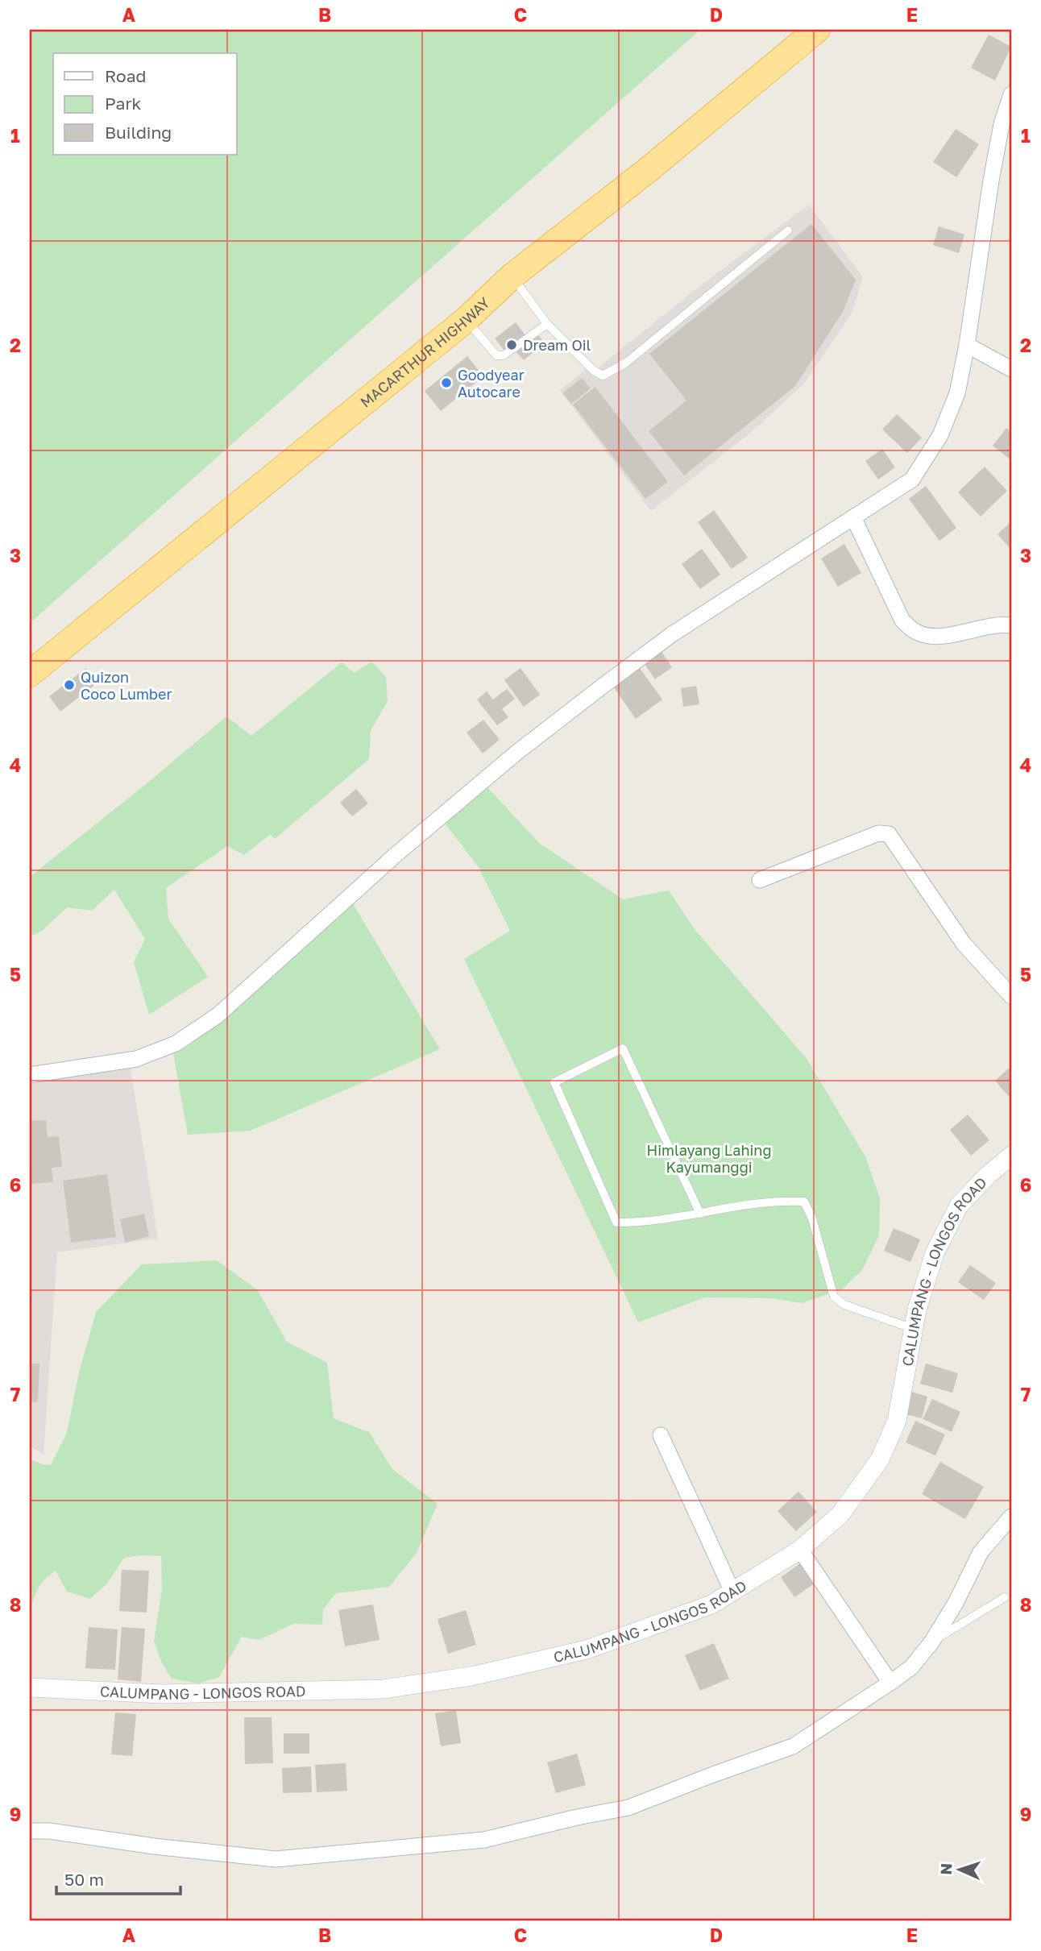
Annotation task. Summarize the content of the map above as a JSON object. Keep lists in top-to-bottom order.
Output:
{
  "streets": {
    "highway": ["MACARTHUR HIGHWAY"],
    "street": ["CALUMPANG - LONGOS ROAD"]
  },
  "parks": ["Himlayang Lahing Kayumanggi"],
  "places": ["Dream Oil", "Goodyear Autocare", "Quizon Coco Lumber"],
  "legend": ["Road", "Park", "Building"],
  "scale_bar": "50 m",
  "north": "left",
  "grid": {
    "columns": [
      "A",
      "B",
      "C",
      "D",
      "E"
    ],
    "rows": [
      "1",
      "2",
      "3",
      "4",
      "5",
      "6",
      "7",
      "8",
      "9"
    ]
  }
}
